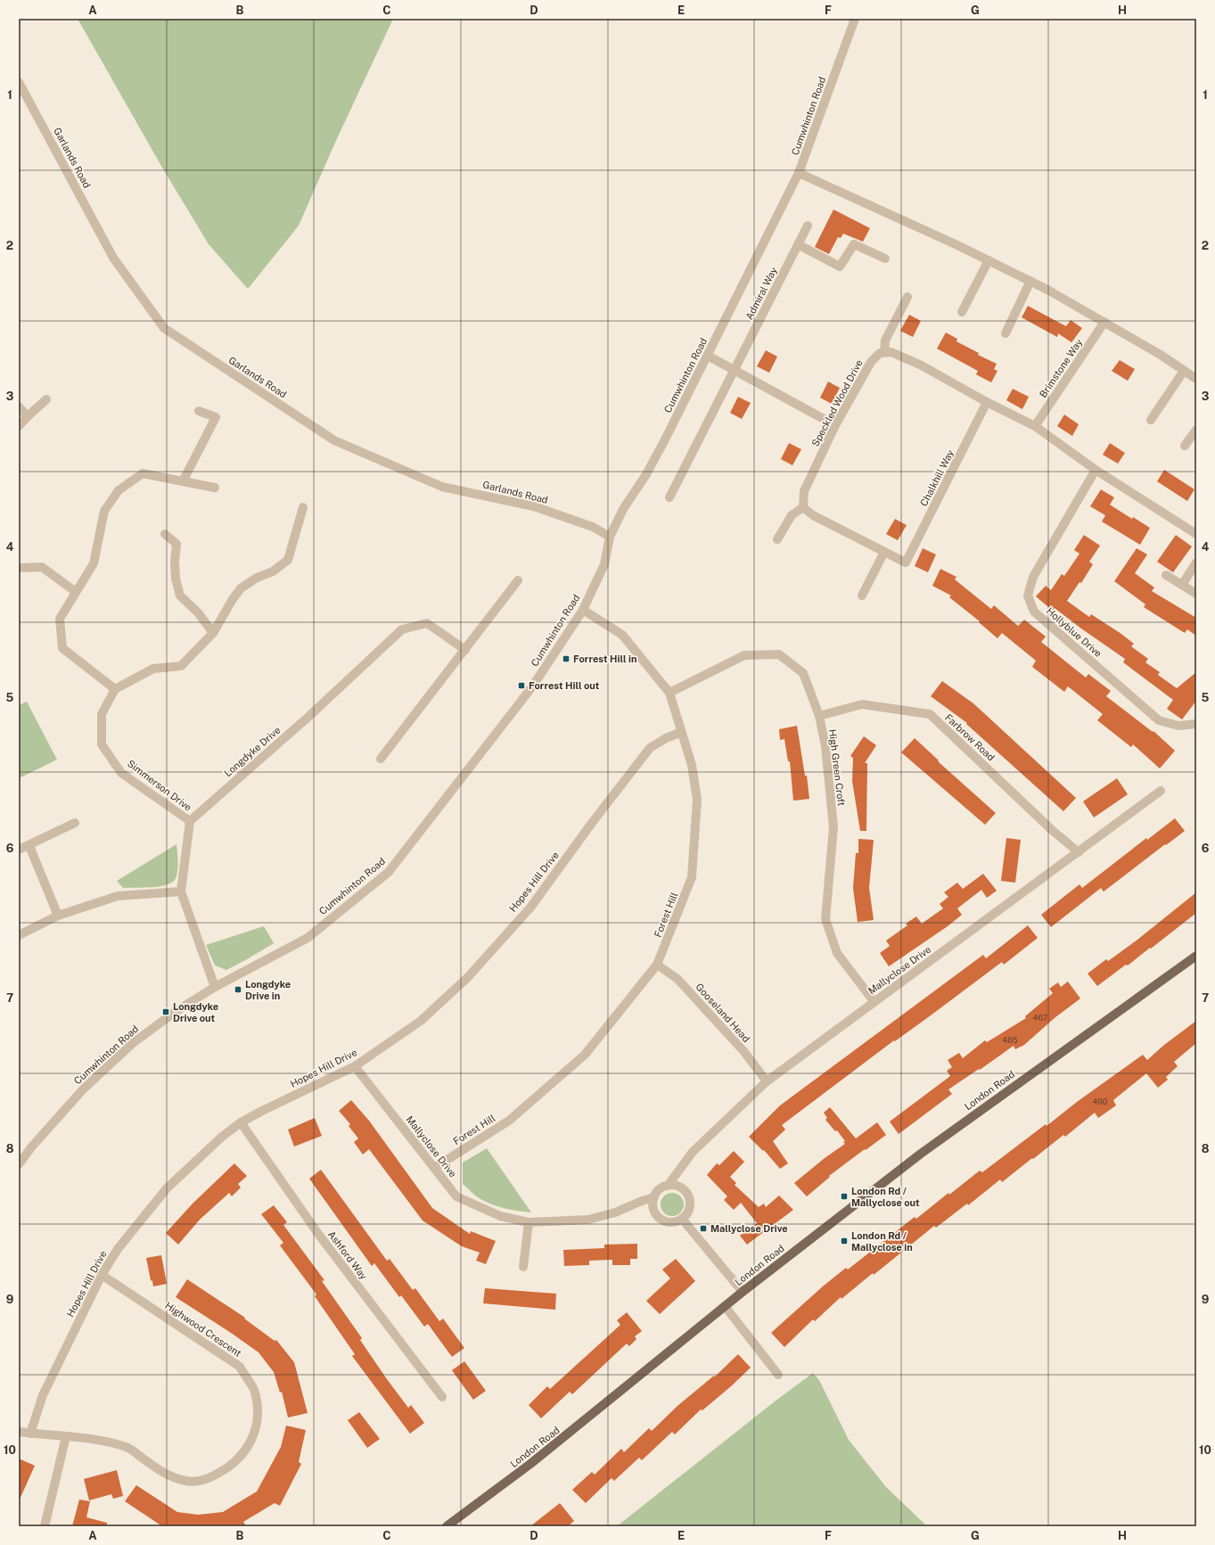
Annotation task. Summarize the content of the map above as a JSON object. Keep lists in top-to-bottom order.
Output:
{
  "streets": {
    "main road": ["London Road"],
    "street": [
      "Cumwhinton Road",
      "Garlands Road",
      "Admiral Way",
      "Brimstone Way",
      "Speckled Wood Drive",
      "Chalkhill Way",
      "Hollyblue Drive",
      "Farbrow Road",
      "Longdyke Drive",
      "High Green Croft",
      "Simmerson Drive",
      "Hopes Hill Drive",
      "Forest Hill",
      "Mallyclose Drive",
      "Gooseland Head",
      "Ashford Way",
      "Highwood Crescent"
    ]
  },
  "crossings": [
    ["Cumwhinton Road", "Garlands Road"],
    ["Cumwhinton Road", "Forest Hill"],
    ["Farbrow Road", "High Green Croft"],
    ["Farbrow Road", "Mallyclose Drive"],
    ["Longdyke Drive", "Simmerson Drive"],
    ["High Green Croft", "Forest Hill"],
    ["High Green Croft", "Mallyclose Drive"],
    ["Hopes Hill Drive", "Forest Hill"],
    ["Hopes Hill Drive", "Mallyclose Drive"],
    ["Hopes Hill Drive", "Ashford Way"],
    ["Hopes Hill Drive", "Highwood Crescent"],
    ["Forest Hill", "Mallyclose Drive"],
    ["Forest Hill", "Gooseland Head"],
    ["Mallyclose Drive", "Gooseland Head"]
  ],
  "places": {
    "transit": [
      "Forrest Hill in",
      "Forrest Hill out",
      "Longdyke Drive in",
      "Longdyke Drive out",
      "London Rd / Mallyclose out",
      "Mallyclose Drive",
      "London Rd / Mallyclose in"
    ]
  },
  "house_numbers": ["467", "465", "490"],
  "grid": {
    "columns": [
      "A",
      "B",
      "C",
      "D",
      "E",
      "F",
      "G",
      "H"
    ],
    "rows": [
      "1",
      "2",
      "3",
      "4",
      "5",
      "6",
      "7",
      "8",
      "9",
      "10"
    ]
  }
}
